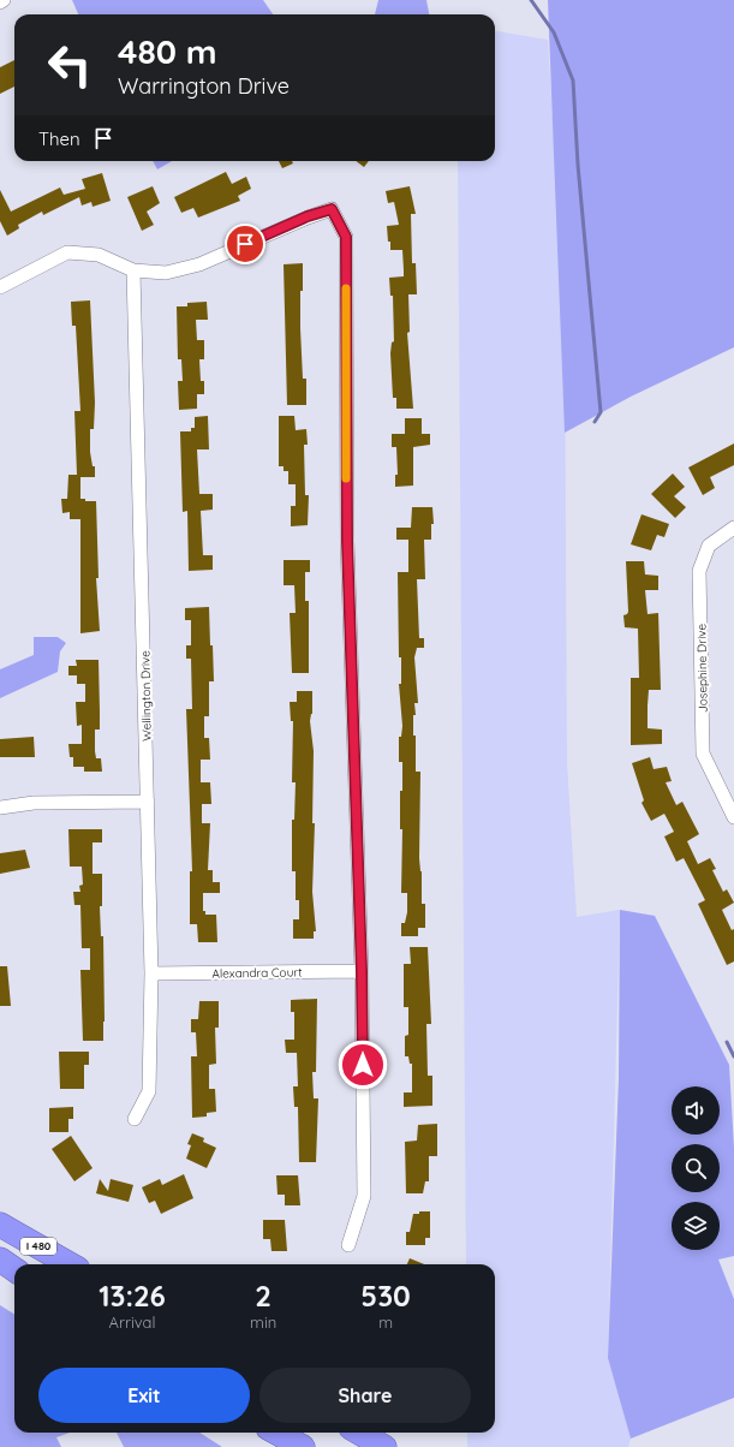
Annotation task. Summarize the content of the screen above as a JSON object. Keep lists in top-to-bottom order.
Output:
{
  "streets": {
    "highway": ["I 480"],
    "street": ["Josephine Drive", "Wellington Drive", "Alexandra Court"]
  },
  "crossings": [
    ["Wellington Drive", "Alexandra Court"]
  ],
  "page": {
    "turn": ["480 m", "Warrington Drive"],
    "then": "Then",
    "eta": [
      "13:26",
      "Arrival",
      "2",
      "min",
      "530",
      "m"
    ],
    "buttons": ["Exit", "Share"]
  }
}
